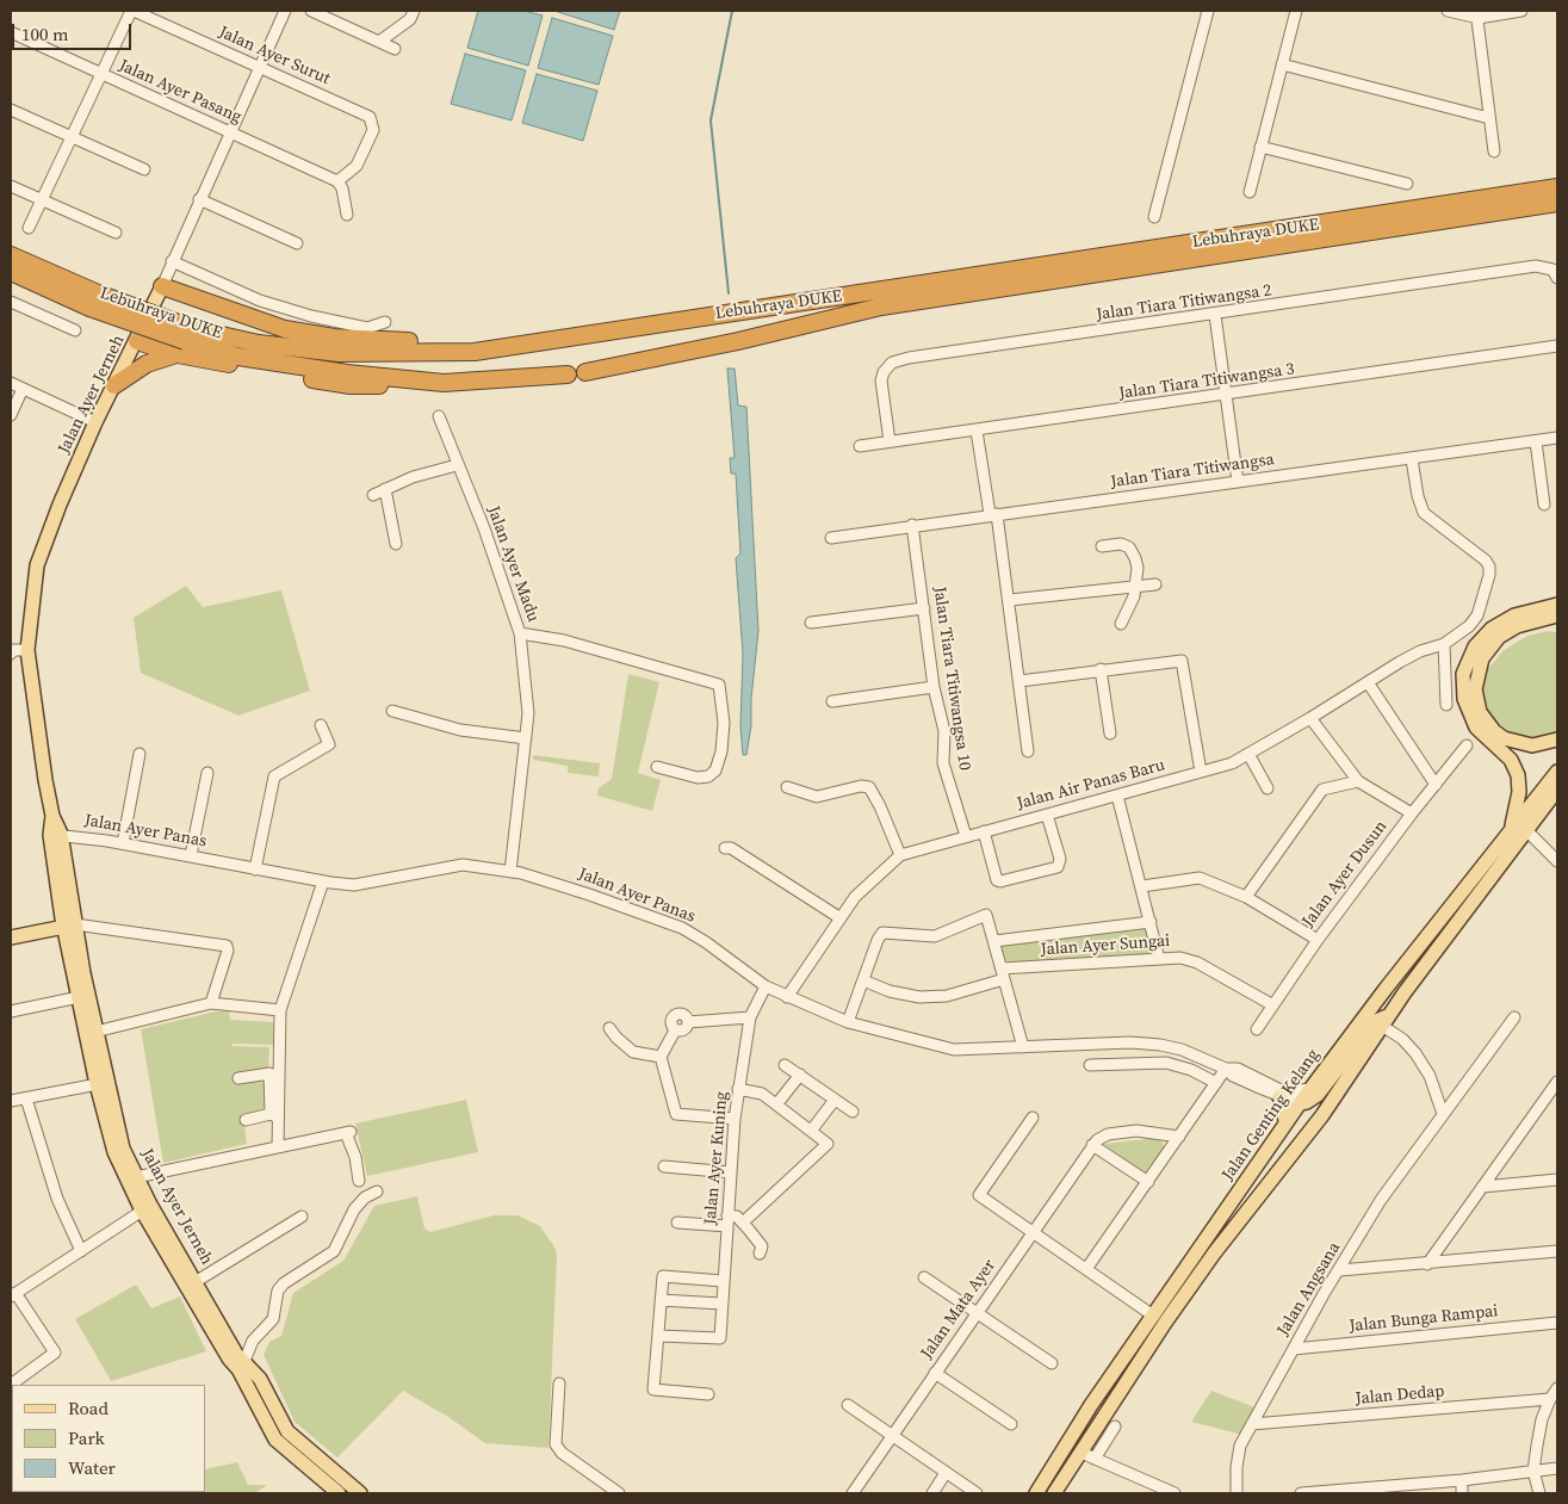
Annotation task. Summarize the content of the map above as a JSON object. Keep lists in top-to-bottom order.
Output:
{
  "streets": {
    "highway": ["Lebuhraya DUKE"],
    "main road": ["Jalan Ayer Jerneh", "Jalan Genting Kelang"],
    "street": [
      "Jalan Ayer Surut",
      "Jalan Ayer Pasang",
      "Jalan Tiara Titiwangsa 2",
      "Jalan Tiara Titiwangsa 3",
      "Jalan Tiara Titiwangsa",
      "Jalan Ayer Madu",
      "Jalan Tiara Titiwangsa 10",
      "Jalan Air Panas Baru",
      "Jalan Ayer Panas",
      "Jalan Ayer Dusun",
      "Jalan Ayer Sungai",
      "Jalan Ayer Kuning",
      "Jalan Angsana",
      "Jalan Mata Ayer",
      "Jalan Bunga Rampai",
      "Jalan Dedap"
    ]
  },
  "crossings": [
    ["Jalan Ayer Surut", "Jalan Ayer Pasang"],
    ["Jalan Ayer Surut", "Jalan Ayer Jerneh"],
    ["Jalan Ayer Pasang", "Jalan Ayer Jerneh"],
    ["Jalan Tiara Titiwangsa 2", "Jalan Tiara Titiwangsa 3"],
    ["Jalan Ayer Jerneh", "Jalan Ayer Panas"],
    ["Jalan Tiara Titiwangsa", "Jalan Tiara Titiwangsa 10"],
    ["Jalan Tiara Titiwangsa", "Jalan Air Panas Baru"],
    ["Jalan Ayer Madu", "Jalan Ayer Panas"],
    ["Jalan Tiara Titiwangsa 10", "Jalan Air Panas Baru"],
    ["Jalan Air Panas Baru", "Jalan Ayer Panas"],
    ["Jalan Ayer Panas", "Jalan Genting Kelang"],
    ["Jalan Ayer Panas", "Jalan Ayer Kuning"],
    ["Jalan Ayer Dusun", "Jalan Ayer Sungai"],
    ["Jalan Angsana", "Jalan Bunga Rampai"],
    ["Jalan Angsana", "Jalan Dedap"]
  ],
  "legend": ["Road", "Park", "Water"],
  "scale_bar": "100 m"
}
